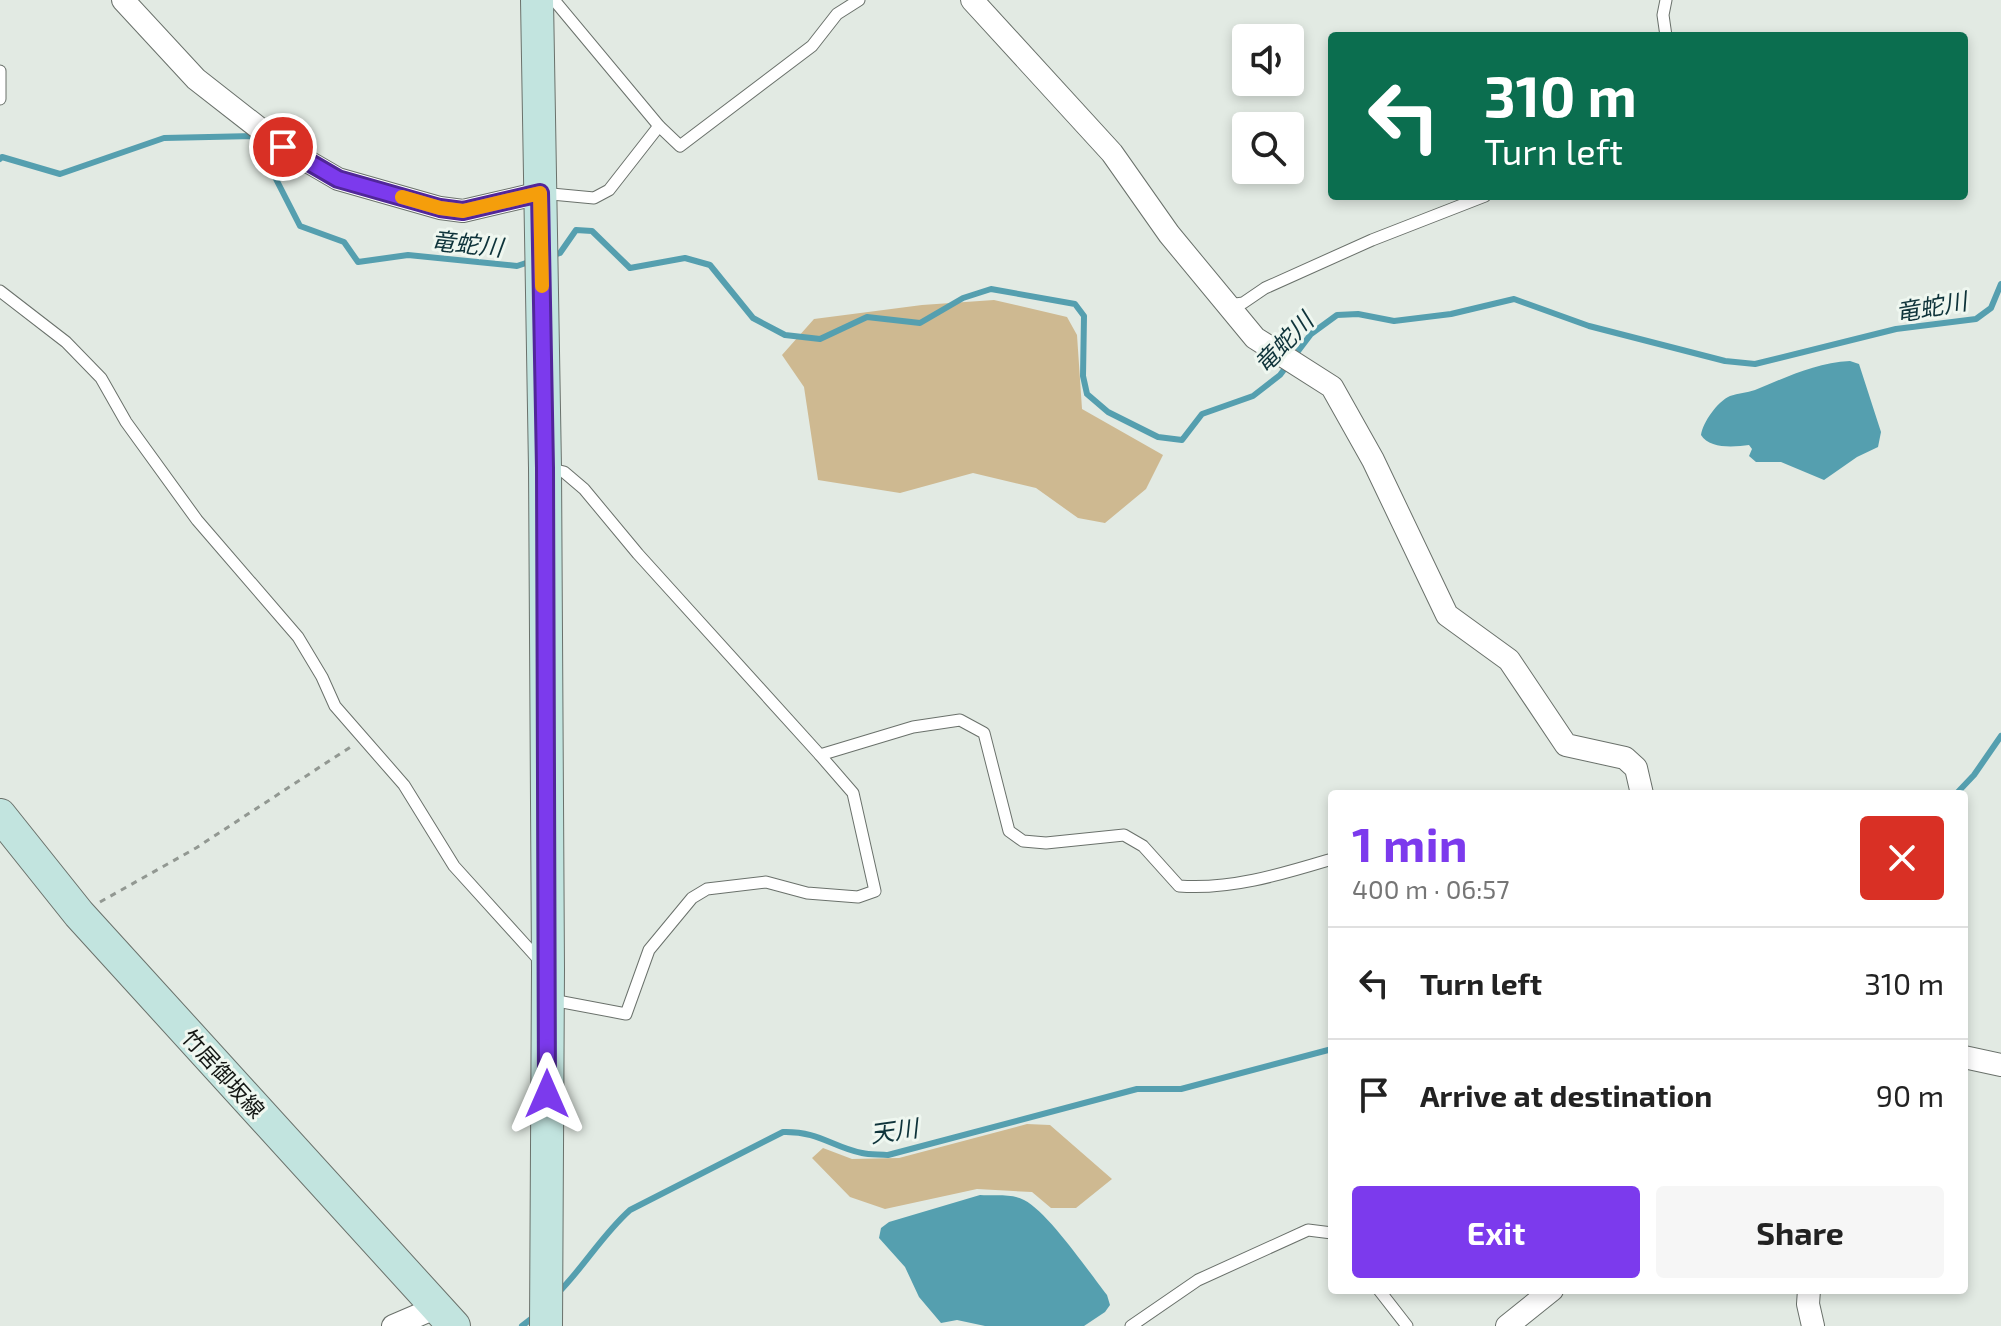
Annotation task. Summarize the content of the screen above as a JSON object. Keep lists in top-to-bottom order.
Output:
{
  "streets": {
    "street": ["竹居御坂線"]
  },
  "water": ["竜蛇川", "天川"],
  "page": {
    "turn": ["310 m", "Turn left"],
    "heading": ["1 min", "400 m · 06:57"],
    "list": [
      {
        "name": "Turn left",
        "value": "310 m"
      },
      {
        "name": "Arrive at destination",
        "value": "90 m"
      }
    ],
    "buttons": ["Exit", "Share"]
  }
}
